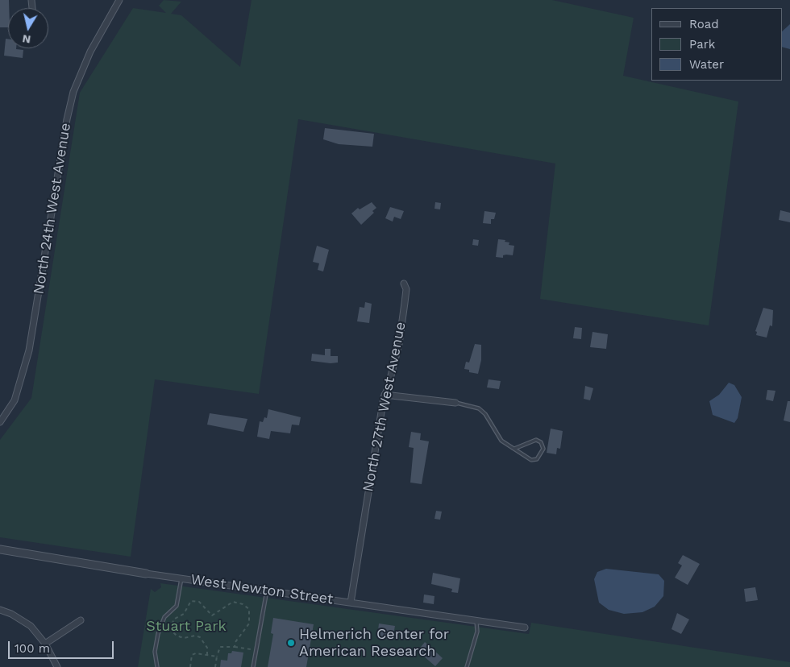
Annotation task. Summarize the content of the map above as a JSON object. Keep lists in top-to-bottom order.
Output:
{
  "streets": {
    "street": ["North 24th West Avenue", "North 27th West Avenue", "West Newton Street"]
  },
  "crossings": [
    ["North 27th West Avenue", "West Newton Street"]
  ],
  "parks": ["Stuart Park"],
  "places": ["Helmerich Center for American Research"],
  "legend": ["Road", "Park", "Water"],
  "scale_bar": "100 m",
  "north": "bottom"
}
